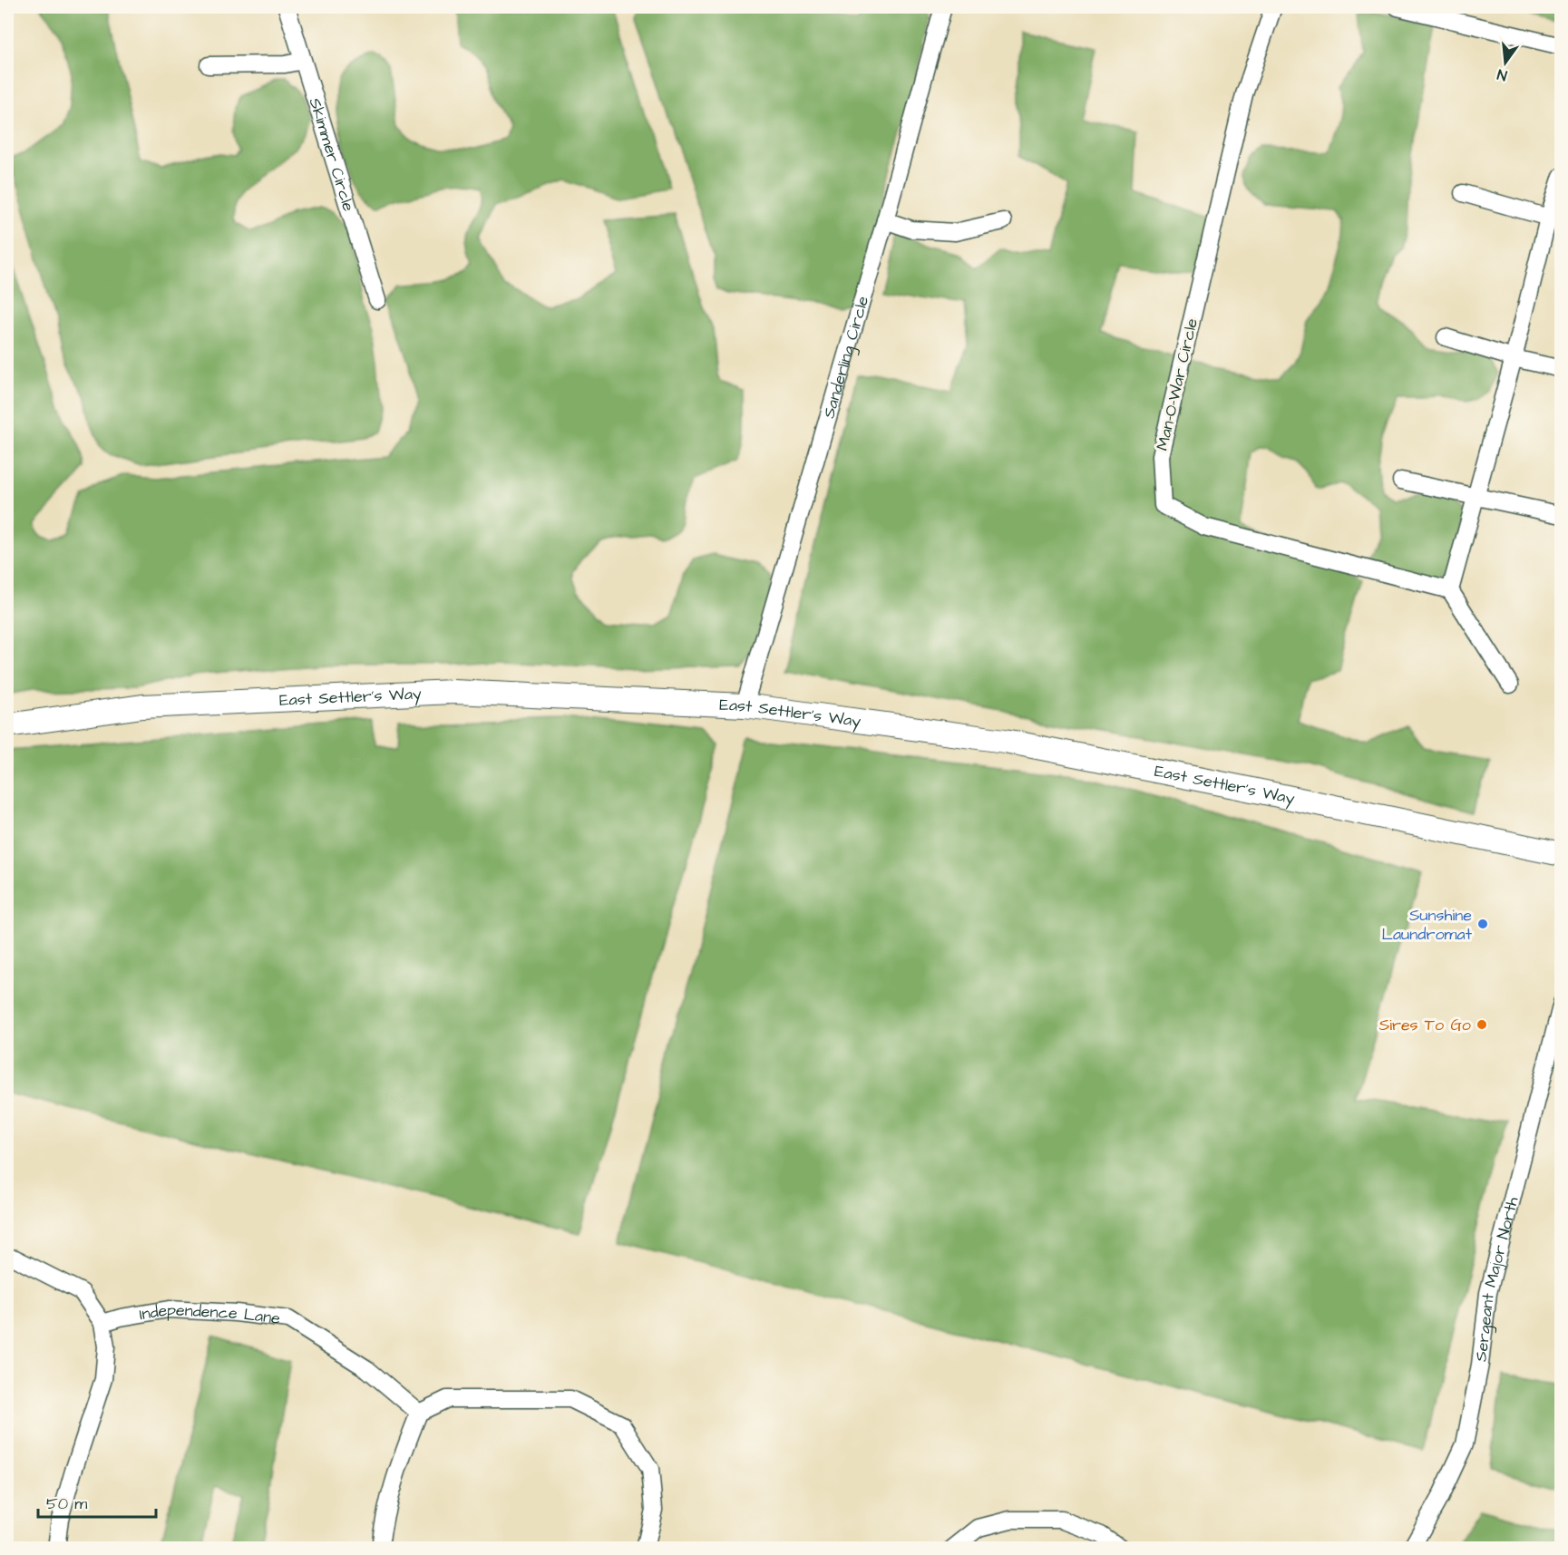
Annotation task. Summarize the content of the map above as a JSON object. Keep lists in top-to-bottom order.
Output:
{
  "streets": {
    "main road": ["East Settler's Way"],
    "street": [
      "Skimmer Circle",
      "Sanderling Circle",
      "Man-O-War Circle",
      "Sergeant Major North",
      "Independence Lane"
    ]
  },
  "crossings": [
    ["Sanderling Circle", "East Settler's Way"]
  ],
  "places": ["Sunshine Laundromat", "Sires To Go"],
  "scale_bar": "50 m",
  "north": "bottom"
}
